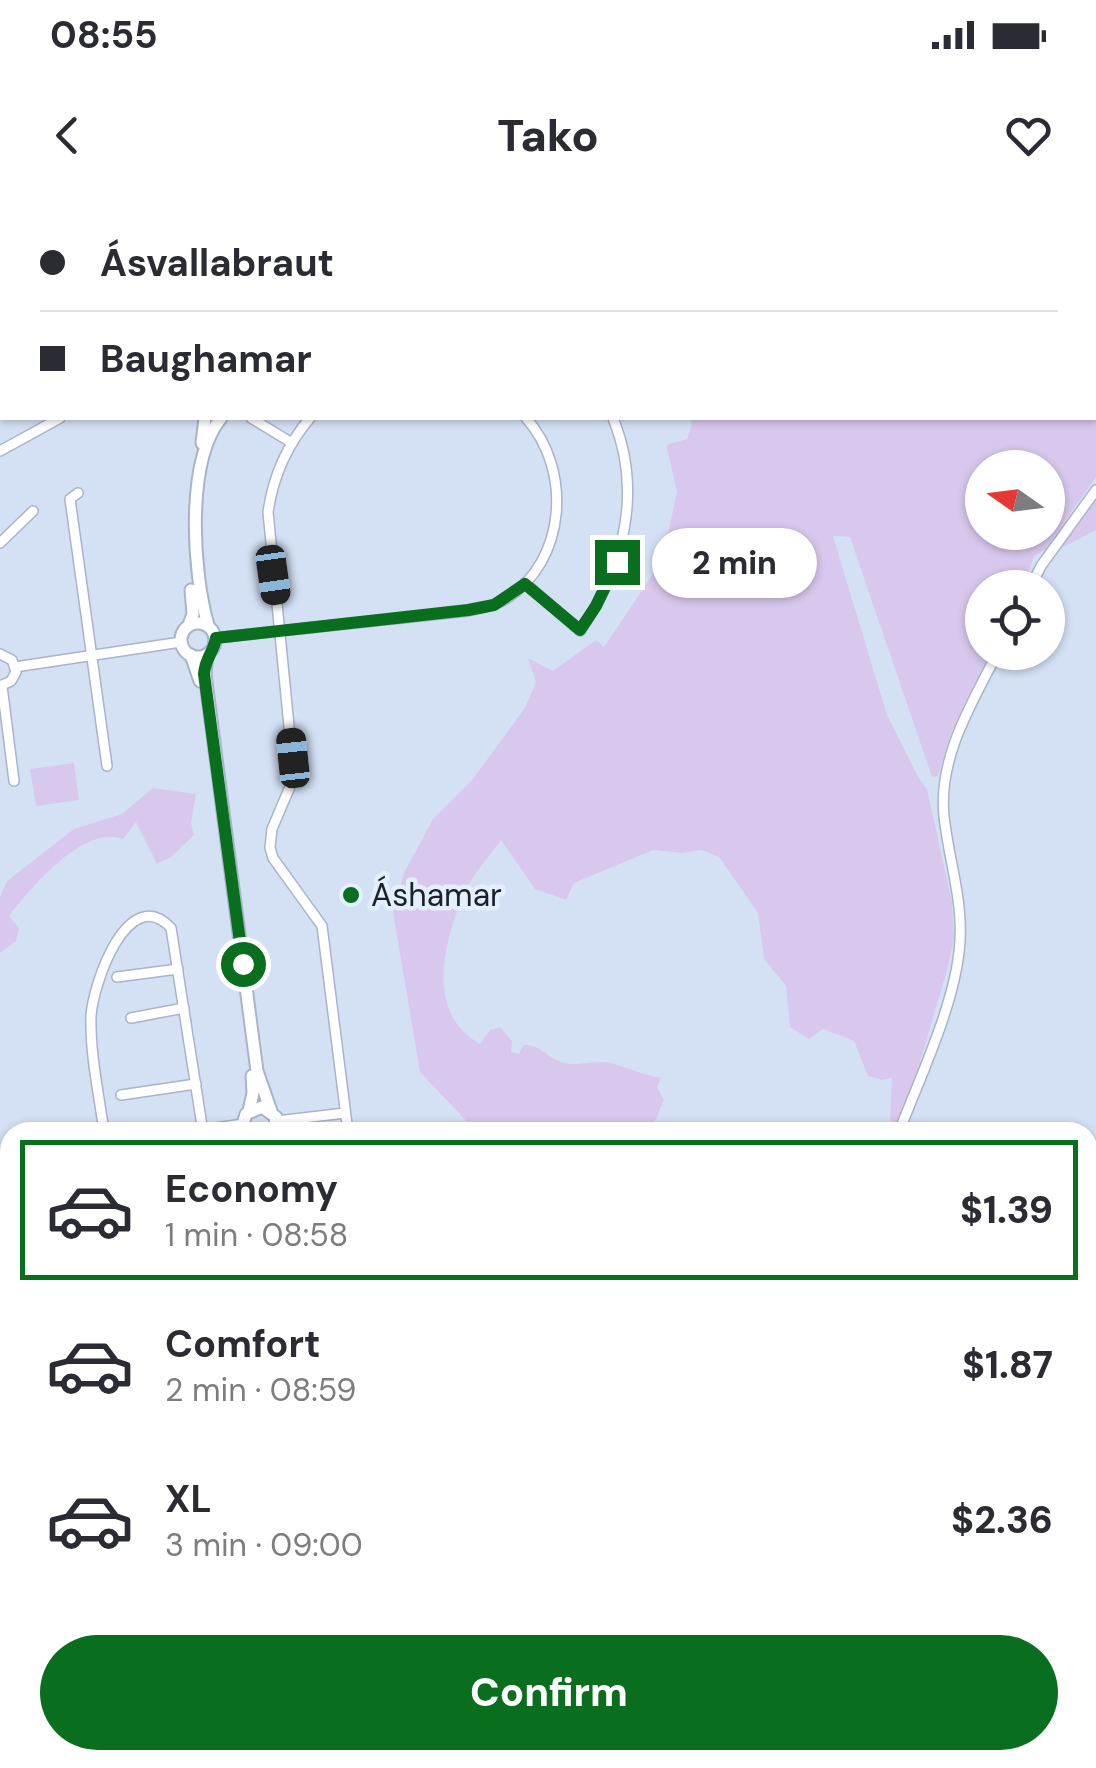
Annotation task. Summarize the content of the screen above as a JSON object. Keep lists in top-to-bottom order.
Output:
{
  "places": ["Áshamar"],
  "north": "left",
  "page": {
    "status": "08:55",
    "header": "Tako",
    "banner": ["Ásvallabraut", "Baughamar"],
    "bubble": "2 min",
    "list": [
      {
        "name": "Economy",
        "note": "1 min · 08:58",
        "value": "$1.39"
      },
      {
        "name": "Comfort",
        "note": "2 min · 08:59",
        "value": "$1.87"
      },
      {
        "name": "XL",
        "note": "3 min · 09:00",
        "value": "$2.36"
      }
    ],
    "buttons": "Confirm"
  }
}
